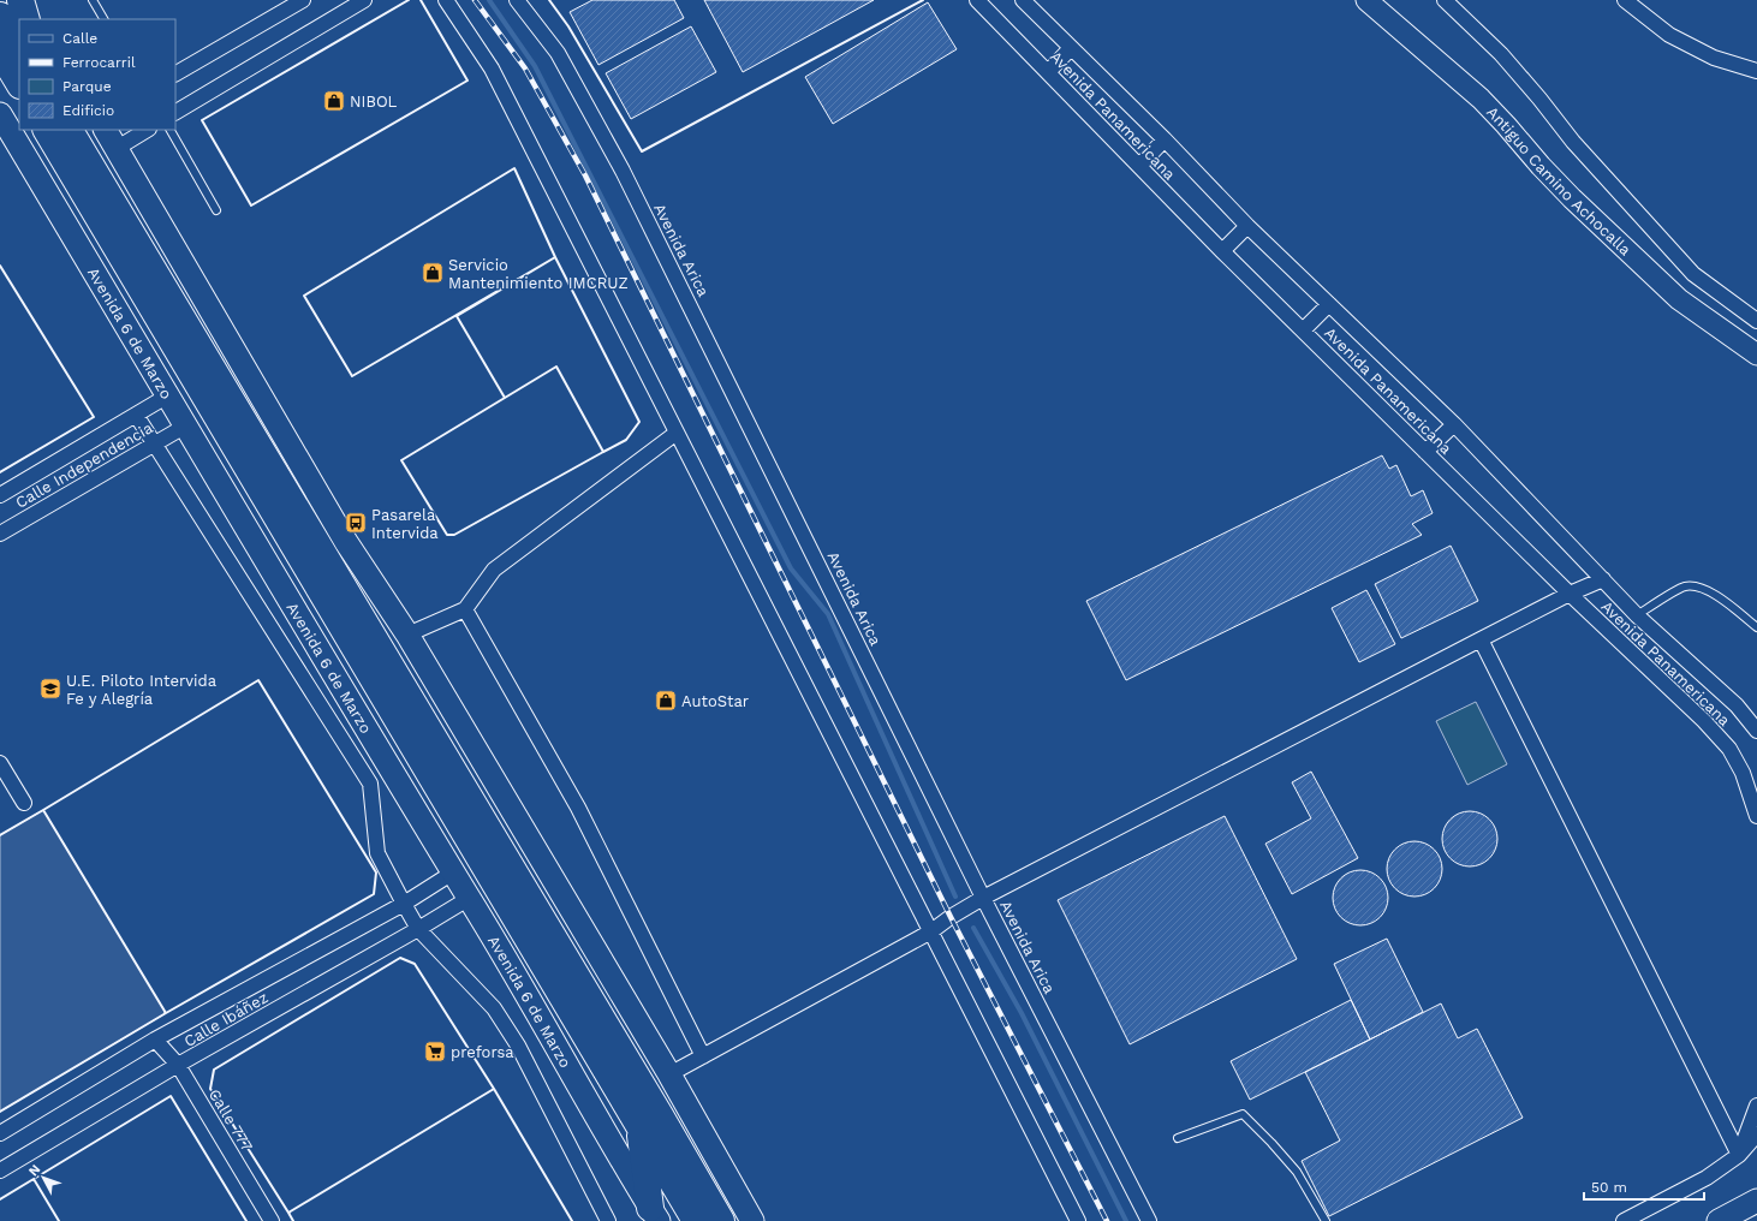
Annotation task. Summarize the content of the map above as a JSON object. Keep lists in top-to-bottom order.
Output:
{
  "streets": {
    "highway": ["Avenida 6 de Marzo"],
    "main road": ["Antiguo Camino Achocalla"],
    "street": [
      "Avenida Panamericana",
      "Avenida Arica",
      "Calle Independencia",
      "Calle Ibáñez",
      "Calle 777"
    ]
  },
  "crossings": [
    ["Avenida 6 de Marzo", "Calle Independencia"],
    ["Avenida 6 de Marzo", "Calle Ibáñez"],
    ["Calle Ibáñez", "Calle 777"]
  ],
  "places": {
    "shop": ["NIBOL", "Servicio Mantenimiento IMCRUZ", "AutoStar"],
    "bus stop": ["Pasarela Intervida"],
    "school or university": ["U.E. Piloto Intervida Fe y Alegría"],
    "supermarket": ["preforsa"]
  },
  "legend": [
    "Calle",
    "Ferrocarril",
    "Parque",
    "Edificio"
  ],
  "scale_bar": "50 m",
  "north": "top left"
}
